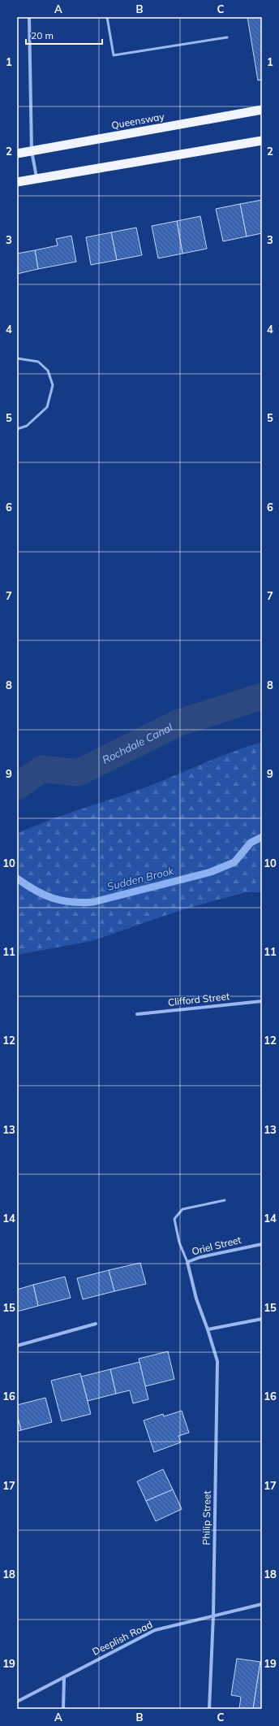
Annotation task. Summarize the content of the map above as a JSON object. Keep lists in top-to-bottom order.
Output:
{
  "streets": {
    "highway": ["Queensway"],
    "street": [
      "Clifford Street",
      "Oriel Street",
      "Philip Street",
      "Deeplish Road"
    ]
  },
  "crossings": [
    ["Oriel Street", "Philip Street"],
    ["Philip Street", "Deeplish Road"]
  ],
  "water": ["Rochdale Canal", "Sudden Brook"],
  "scale_bar": "20 m",
  "grid": {
    "columns": ["A", "B", "C"],
    "rows": [
      "1",
      "2",
      "3",
      "4",
      "5",
      "6",
      "7",
      "8",
      "9",
      "10",
      "11",
      "12",
      "13",
      "14",
      "15",
      "16",
      "17",
      "18",
      "19"
    ]
  }
}
